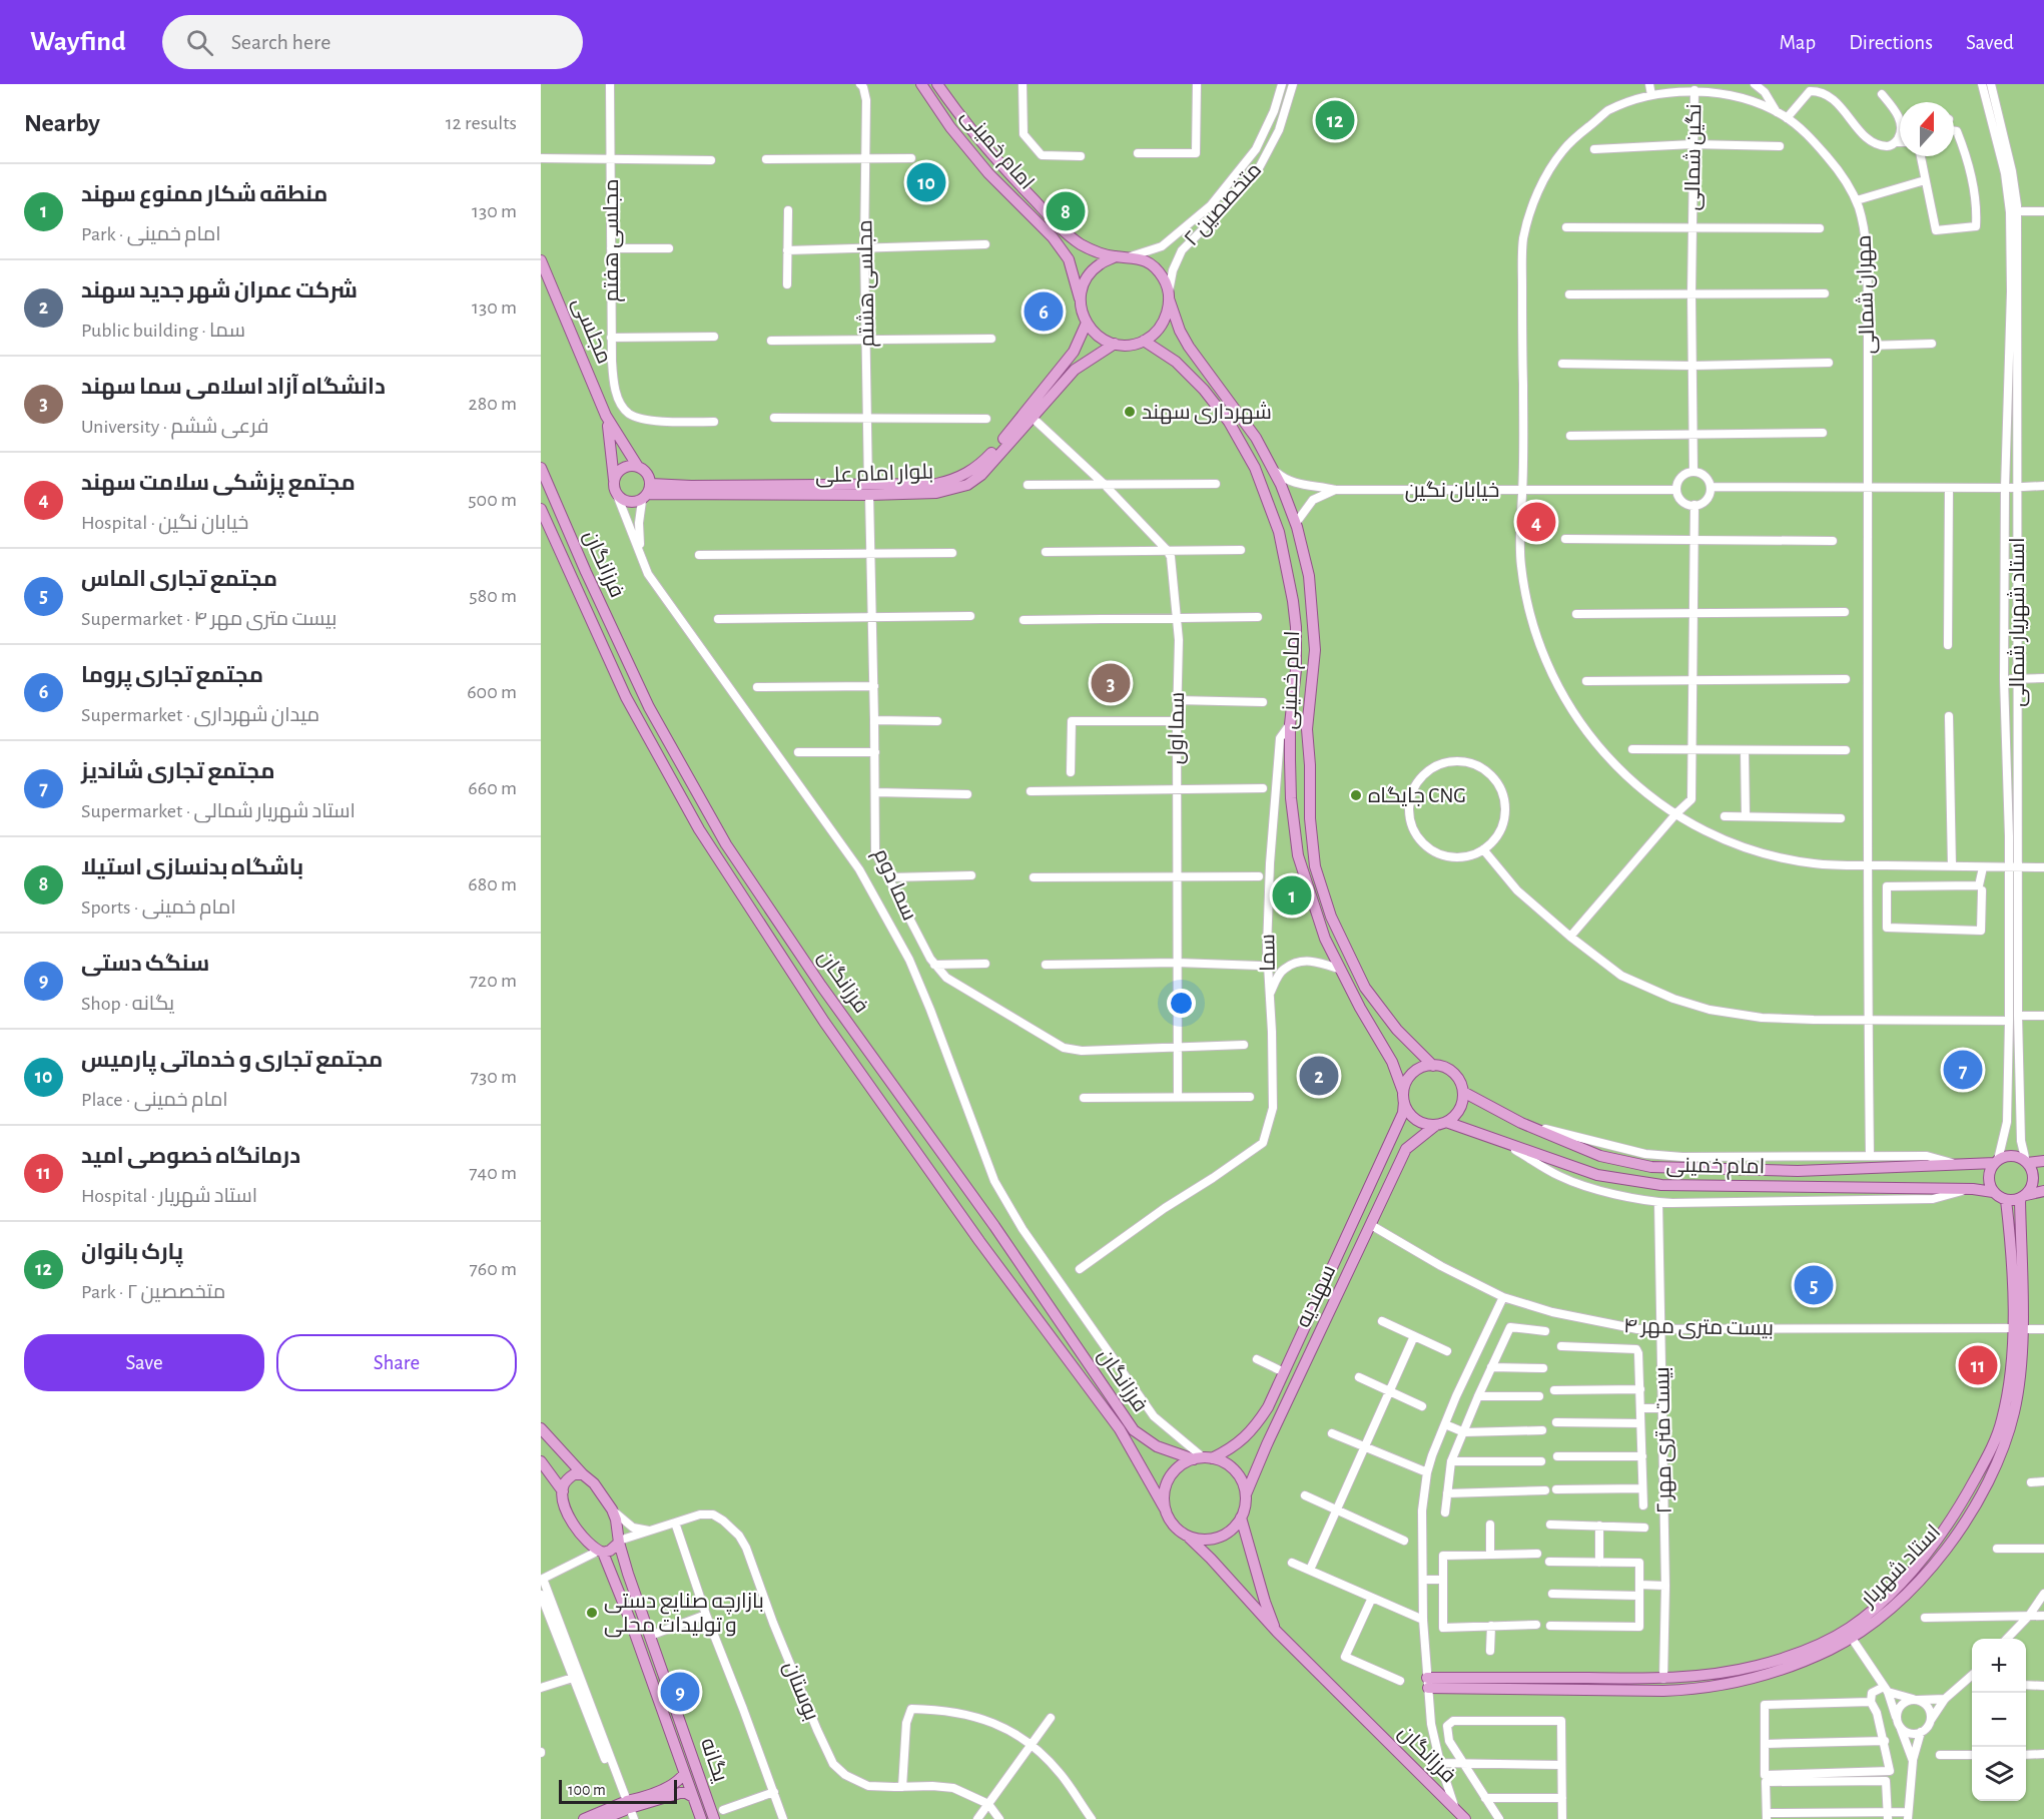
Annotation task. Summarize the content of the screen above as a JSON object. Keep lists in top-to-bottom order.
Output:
{
  "streets": {
    "main road": [
      "امام خمینی",
      "مجلسی",
      "بلوار امام علی",
      "فرزانگان",
      "سهندیه",
      "استاد شهریار",
      "یگانه"
    ],
    "street": [
      "نگین شمالی",
      "متخصصین ۲",
      "مجلسی هفتم",
      "مجلسی هشتم",
      "مهران شمالی",
      "خیابان نگین",
      "استاد شهریار شمالی",
      "سما اول",
      "سما دوم",
      "سما",
      "بیست متری مهر ۴",
      "بیست متری مهر ۲",
      "بوستان"
    ]
  },
  "crossings": [
    ["امام خمینی", "متخصصین ۲"],
    ["امام خمینی", "بلوار امام علی"],
    ["امام خمینی", "خیابان نگین"],
    ["امام خمینی", "استاد شهریار شمالی"],
    ["امام خمینی", "سما"],
    ["امام خمینی", "سهندیه"],
    ["امام خمینی", "استاد شهریار"],
    ["نگین شمالی", "مهران شمالی"],
    ["نگین شمالی", "خیابان نگین"],
    ["نگین شمالی", "استاد شهریار شمالی"],
    ["متخصصین ۲", "بلوار امام علی"],
    ["مجلسی هشتم", "بلوار امام علی"],
    ["مجلسی هشتم", "سما دوم"],
    ["مجلسی", "بلوار امام علی"],
    ["بلوار امام علی", "سما اول"],
    ["بلوار امام علی", "سما دوم"],
    ["فرزانگان", "سهندیه"],
    ["استاد شهریار شمالی", "استاد شهریار"],
    ["سما اول", "سما دوم"],
    ["سهندیه", "بیست متری مهر ۴"],
    ["بیست متری مهر ۴", "بیست متری مهر ۲"],
    ["بیست متری مهر ۴", "استاد شهریار"],
    ["بیست متری مهر ۲", "استاد شهریار"],
    ["بوستان", "یگانه"]
  ],
  "places": ["شهرداری سهند", "جایگاه CNG", "بازارچه صنایع دستی و تولیدات محلی"],
  "scale_bar": "100 m",
  "north": "top",
  "page": {
    "header": "Wayfind",
    "search": "Search here",
    "nav": ["Map", "Directions", "Saved"],
    "heading": ["Nearby", "12 results"],
    "pins": [
      "12",
      "10",
      "8",
      "6",
      "4",
      "3",
      "1",
      "7",
      "2",
      "5",
      "11",
      "9"
    ],
    "list": [
      {
        "mark": "1",
        "name": "منطقه شکار ممنوع سهند",
        "note": "Park · امام خمینی",
        "value": "130 m"
      },
      {
        "mark": "2",
        "name": "شرکت عمران شهر جدید سهند",
        "note": "Public building · سما",
        "value": "130 m"
      },
      {
        "mark": "3",
        "name": "دانشگاه آزاد اسلامی سما سهند",
        "note": "University · فرعی ششم",
        "value": "280 m"
      },
      {
        "mark": "4",
        "name": "مجتمع پزشکی سلامت سهند",
        "note": "Hospital · خیابان نگین",
        "value": "500 m"
      },
      {
        "mark": "5",
        "name": "مجتمع تجاری الماس",
        "note": "Supermarket · بیست متری مهر ۴",
        "value": "580 m"
      },
      {
        "mark": "6",
        "name": "مجتمع تجاری پروما",
        "note": "Supermarket · میدان شهرداری",
        "value": "600 m"
      },
      {
        "mark": "7",
        "name": "مجتمع تجاری شاندیز",
        "note": "Supermarket · استاد شهریار شمالی",
        "value": "660 m"
      },
      {
        "mark": "8",
        "name": "باشگاه بدنسازی استیلا",
        "note": "Sports · امام خمینی",
        "value": "680 m"
      },
      {
        "mark": "9",
        "name": "سنگک دستی",
        "note": "Shop · یگانه",
        "value": "720 m"
      },
      {
        "mark": "10",
        "name": "مجتمع تجاری و خدماتی پارمیس",
        "note": "Place · امام خمینی",
        "value": "730 m"
      },
      {
        "mark": "11",
        "name": "درمانگاه خصوصی امید",
        "note": "Hospital · استاد شهریار",
        "value": "740 m"
      },
      {
        "mark": "12",
        "name": "پارک بانوان",
        "note": "Park · متخصصین ۲",
        "value": "760 m"
      }
    ],
    "buttons": ["Save", "Share"],
    "map_buttons": ["+", "−"],
    "scale": "100 m"
  }
}
